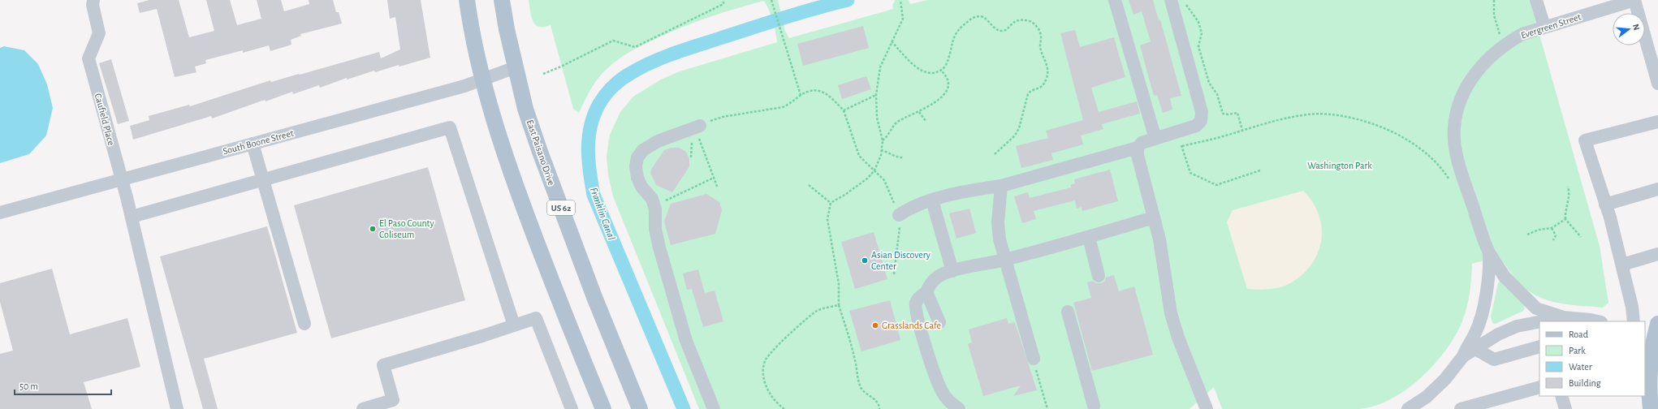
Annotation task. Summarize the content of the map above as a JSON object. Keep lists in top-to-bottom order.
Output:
{
  "streets": {
    "main road": ["East Paisano Drive", "US 62"],
    "street": ["Evergreen Street", "Caufield Place", "South Boone Street"]
  },
  "crossings": [
    ["Caufield Place", "South Boone Street"],
    ["South Boone Street", "East Paisano Drive"]
  ],
  "water": ["Franklin Canal"],
  "parks": ["Washington Park"],
  "places": ["El Paso County Coliseum", "Asian Discovery Center", "Grasslands Cafe"],
  "legend": [
    "Road",
    "Park",
    "Water",
    "Building"
  ],
  "scale_bar": "50 m",
  "north": "right"
}
